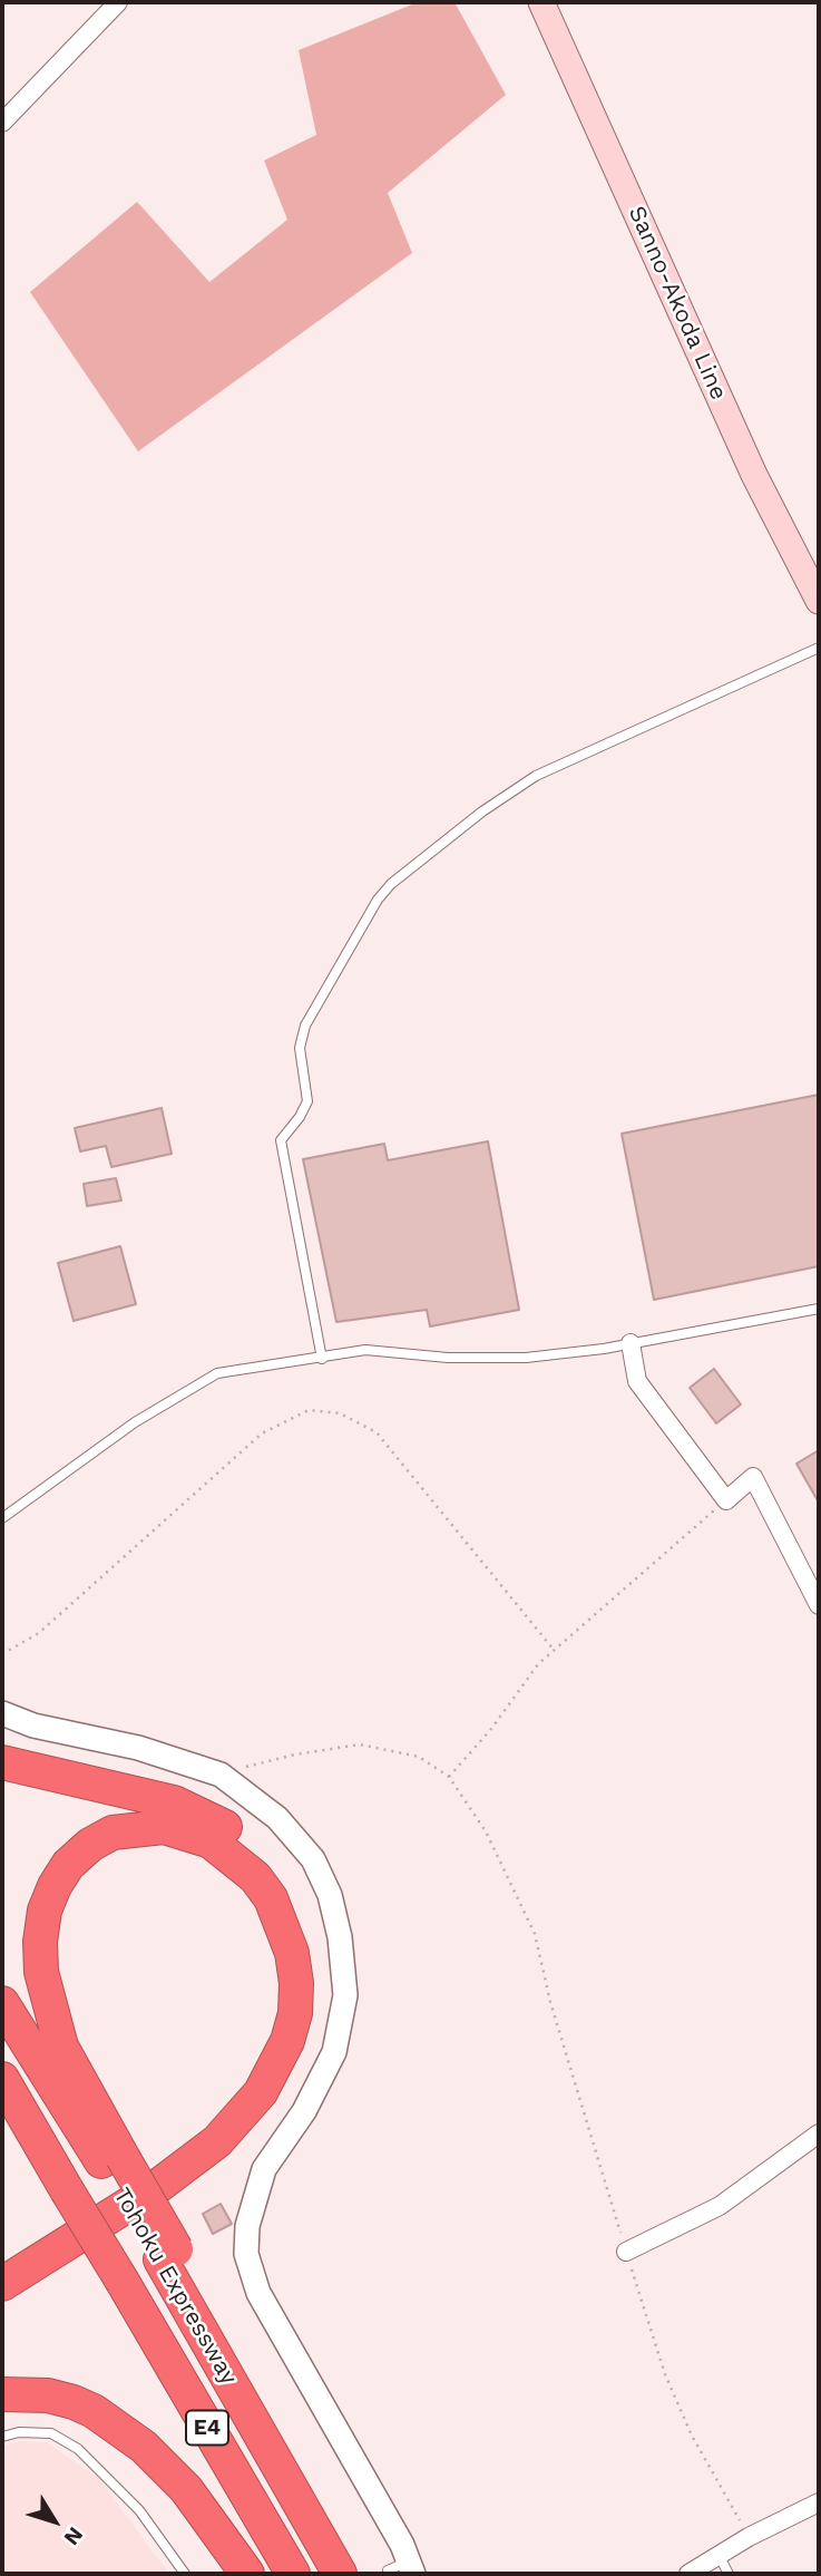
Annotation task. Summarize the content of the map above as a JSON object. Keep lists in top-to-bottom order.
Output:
{
  "streets": {
    "highway": ["Tohoku Expressway", "E4"],
    "main road": ["Sanno-Akoda Line"]
  },
  "north": "bottom right"
}
